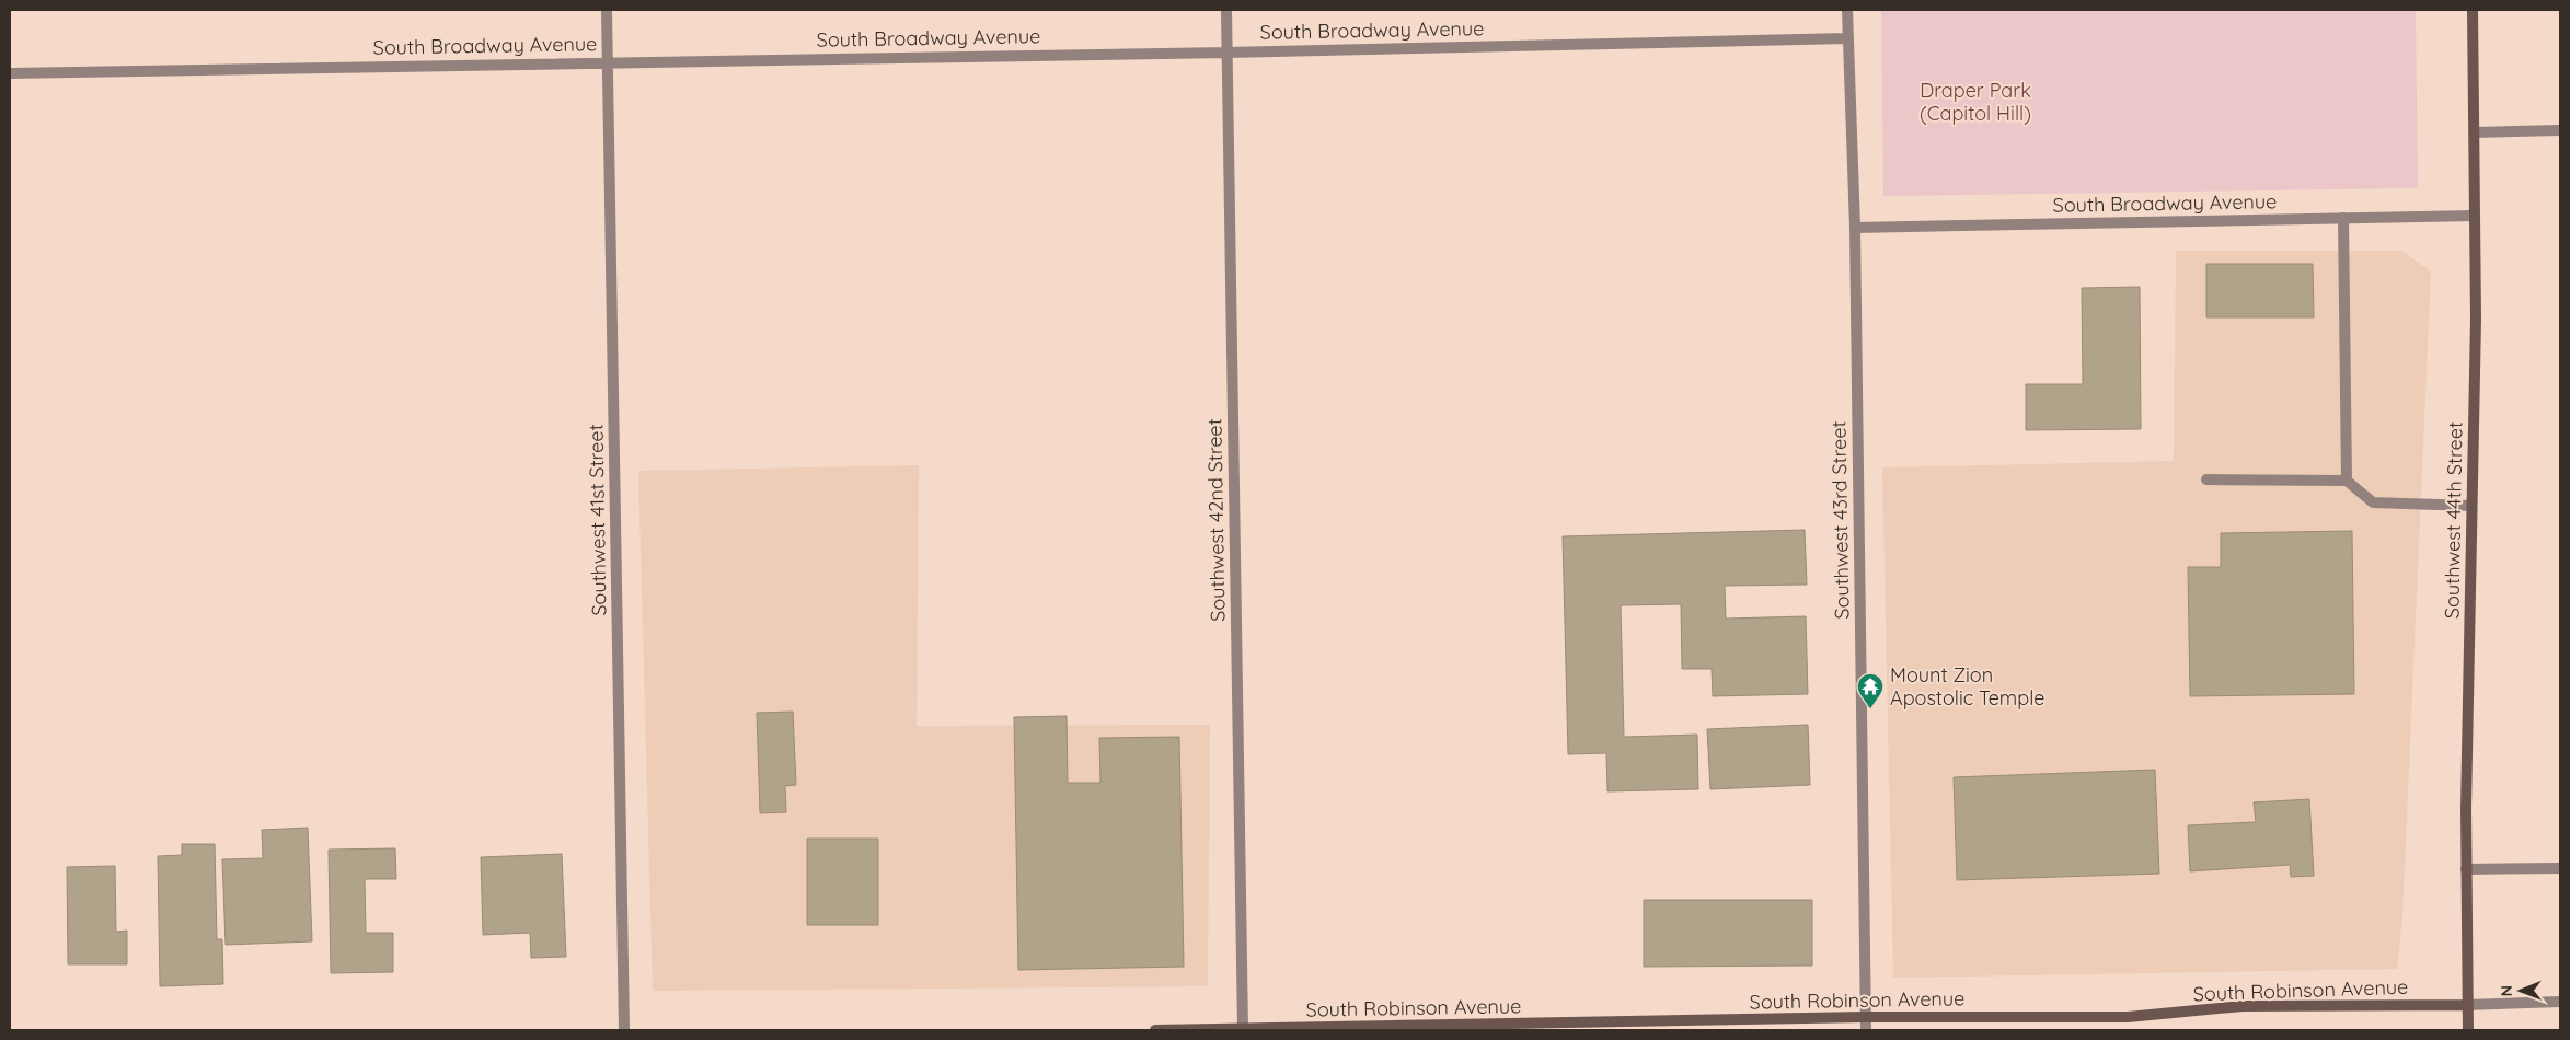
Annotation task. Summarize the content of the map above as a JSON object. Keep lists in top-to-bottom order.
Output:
{
  "streets": {
    "street": [
      "South Broadway Avenue",
      "Southwest 41st Street",
      "Southwest 42nd Street",
      "Southwest 43rd Street",
      "Southwest 44th Street",
      "South Robinson Avenue"
    ]
  },
  "crossings": [
    ["South Broadway Avenue", "Southwest 41st Street"],
    ["South Broadway Avenue", "Southwest 42nd Street"],
    ["South Broadway Avenue", "Southwest 43rd Street"],
    ["South Broadway Avenue", "Southwest 44th Street"],
    ["Southwest 42nd Street", "South Robinson Avenue"],
    ["Southwest 43rd Street", "South Robinson Avenue"],
    ["Southwest 44th Street", "South Robinson Avenue"]
  ],
  "parks": ["Draper Park (Capitol Hill)"],
  "places": {
    "temple": ["Mount Zion Apostolic Temple"]
  },
  "north": "left"
}
